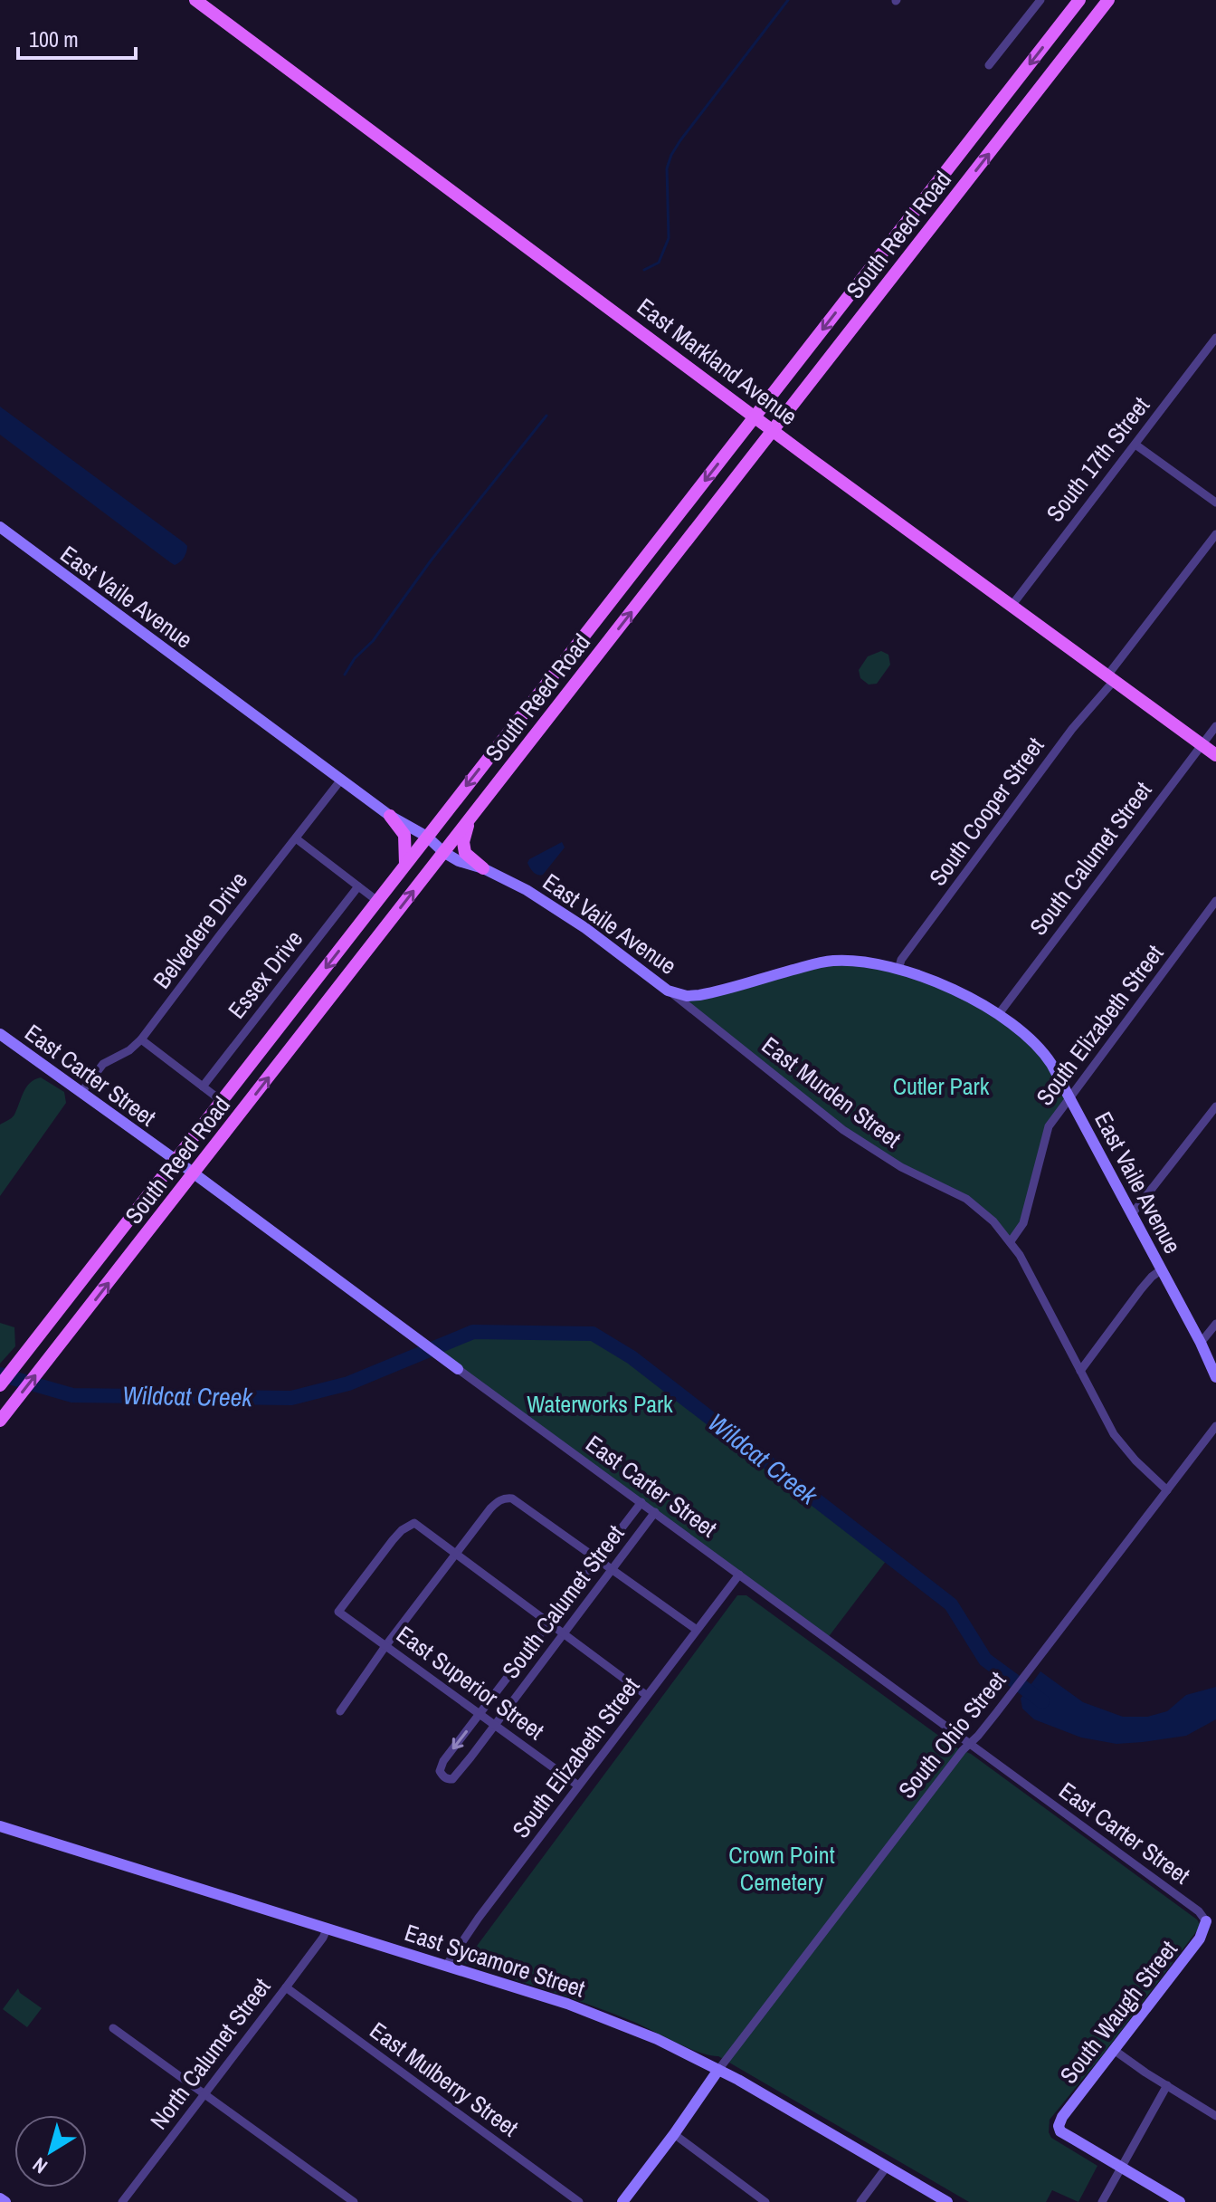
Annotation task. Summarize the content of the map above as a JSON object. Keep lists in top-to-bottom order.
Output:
{
  "streets": {
    "main road": ["South Reed Road", "East Markland Avenue"],
    "street": [
      "South 17th Street",
      "East Vaile Avenue",
      "South Cooper Street",
      "South Calumet Street",
      "Belvedere Drive",
      "Essex Drive",
      "South Elizabeth Street",
      "East Carter Street",
      "East Murden Street",
      "East Superior Street",
      "South Ohio Street",
      "East Sycamore Street",
      "South Waugh Street",
      "North Calumet Street",
      "East Mulberry Street"
    ]
  },
  "crossings": [
    ["South Reed Road", "East Markland Avenue"],
    ["South Reed Road", "East Vaile Avenue"],
    ["South Reed Road", "East Carter Street"],
    ["East Markland Avenue", "South 17th Street"],
    ["East Markland Avenue", "South Cooper Street"],
    ["East Markland Avenue", "South Calumet Street"],
    ["East Vaile Avenue", "South Cooper Street"],
    ["East Vaile Avenue", "South Calumet Street"],
    ["East Vaile Avenue", "Belvedere Drive"],
    ["East Vaile Avenue", "South Elizabeth Street"],
    ["East Vaile Avenue", "East Murden Street"],
    ["South Calumet Street", "East Carter Street"],
    ["South Calumet Street", "East Superior Street"],
    ["Belvedere Drive", "East Carter Street"],
    ["South Elizabeth Street", "East Carter Street"],
    ["South Elizabeth Street", "East Murden Street"],
    ["South Elizabeth Street", "East Superior Street"],
    ["South Elizabeth Street", "East Sycamore Street"],
    ["East Carter Street", "South Ohio Street"],
    ["East Carter Street", "South Waugh Street"],
    ["South Ohio Street", "East Sycamore Street"],
    ["East Sycamore Street", "North Calumet Street"],
    ["North Calumet Street", "East Mulberry Street"]
  ],
  "water": ["Wildcat Creek"],
  "parks": ["Cutler Park", "Waterworks Park", "Crown Point Cemetery"],
  "scale_bar": "100 m",
  "north": "bottom left"
}
